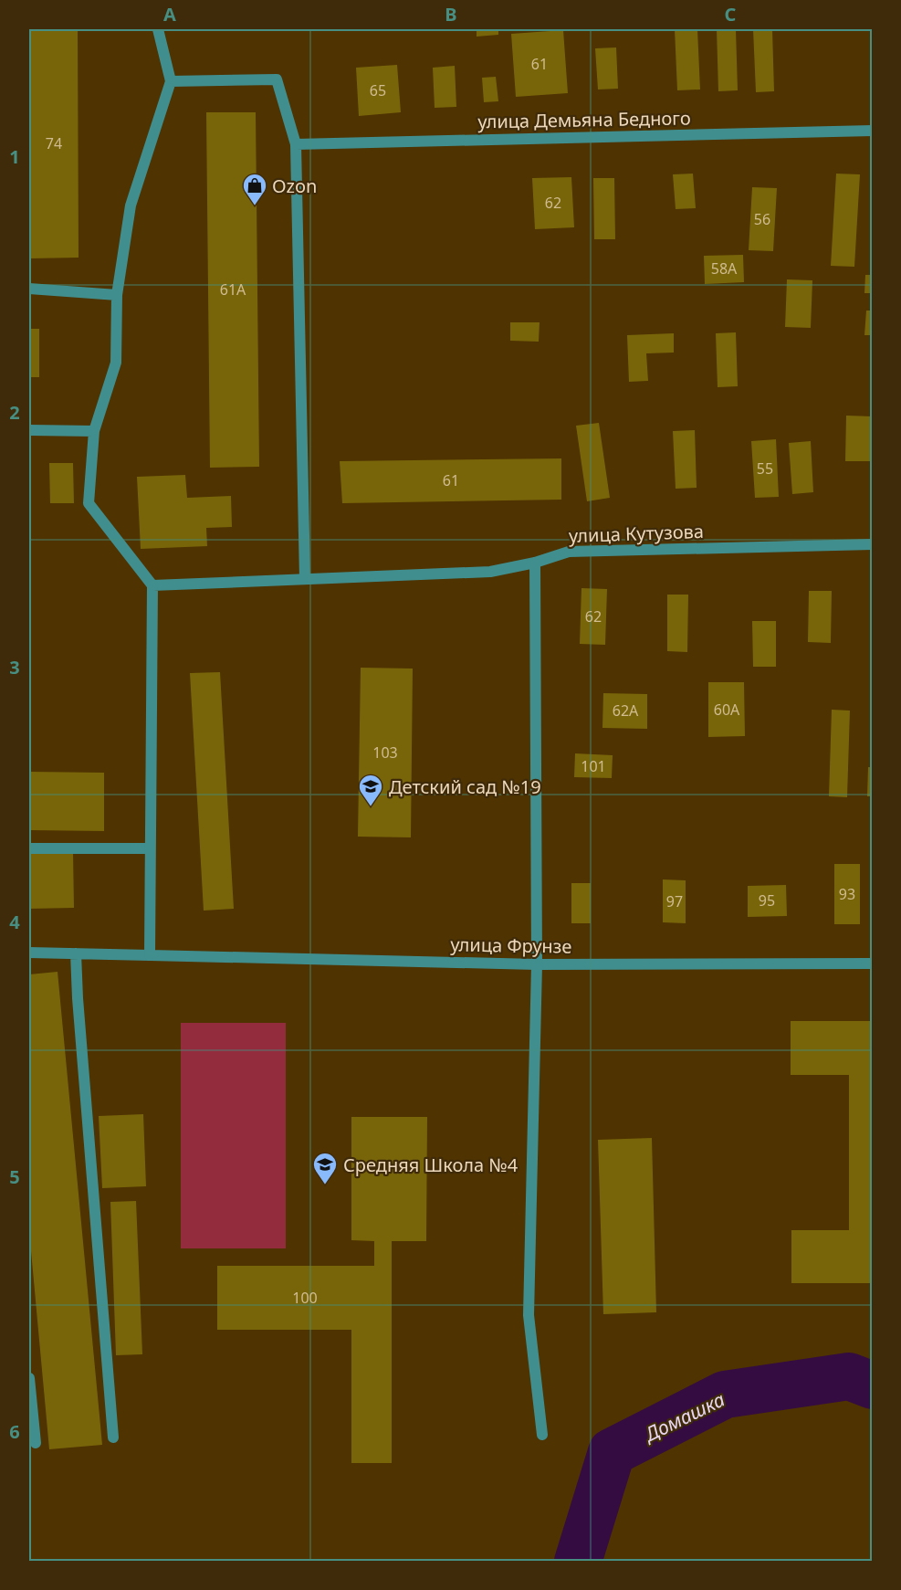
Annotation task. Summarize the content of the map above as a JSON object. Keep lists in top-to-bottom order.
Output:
{
  "streets": {
    "street": ["улица Демьяна Бедного", "улица Кутузова", "улица Фрунзе"]
  },
  "water": ["Домашка"],
  "places": {
    "shop": ["Ozon"],
    "school or university": ["Детский сад №19", "Средняя Школа №4"]
  },
  "house_numbers": [
    "61",
    "65",
    "74",
    "62",
    "56",
    "58А",
    "61А",
    "55",
    "61",
    "62",
    "60А",
    "62А",
    "103",
    "101",
    "93",
    "95",
    "97",
    "100"
  ],
  "grid": {
    "columns": ["A", "B", "C"],
    "rows": [
      "1",
      "2",
      "3",
      "4",
      "5",
      "6"
    ]
  }
}
